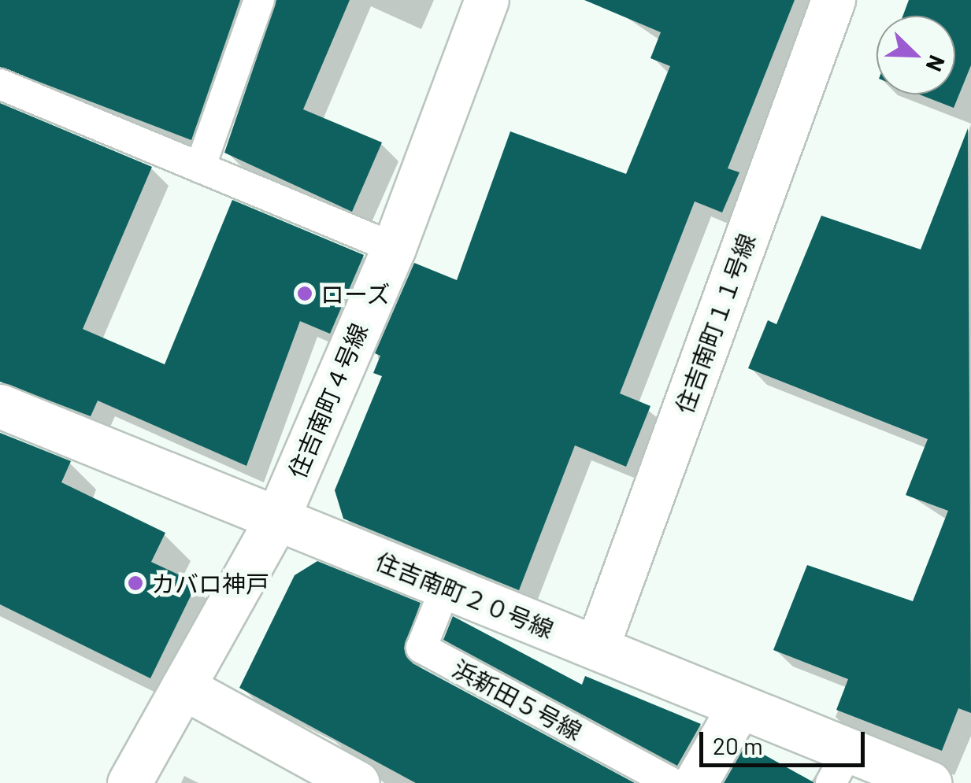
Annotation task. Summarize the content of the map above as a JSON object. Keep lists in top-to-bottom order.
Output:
{
  "streets": {
    "street": ["住吉南町１１号線", "住吉南町４号線", "住吉南町２０号線"],
    "lane": ["浜新田５号線"]
  },
  "crossings": [
    ["住吉南町１１号線", "住吉南町２０号線"],
    ["住吉南町４号線", "住吉南町２０号線"],
    ["住吉南町２０号線", "浜新田５号線"]
  ],
  "places": ["ローズ", "カバロ神戸"],
  "scale_bar": "20 m",
  "north": "bottom right"
}
